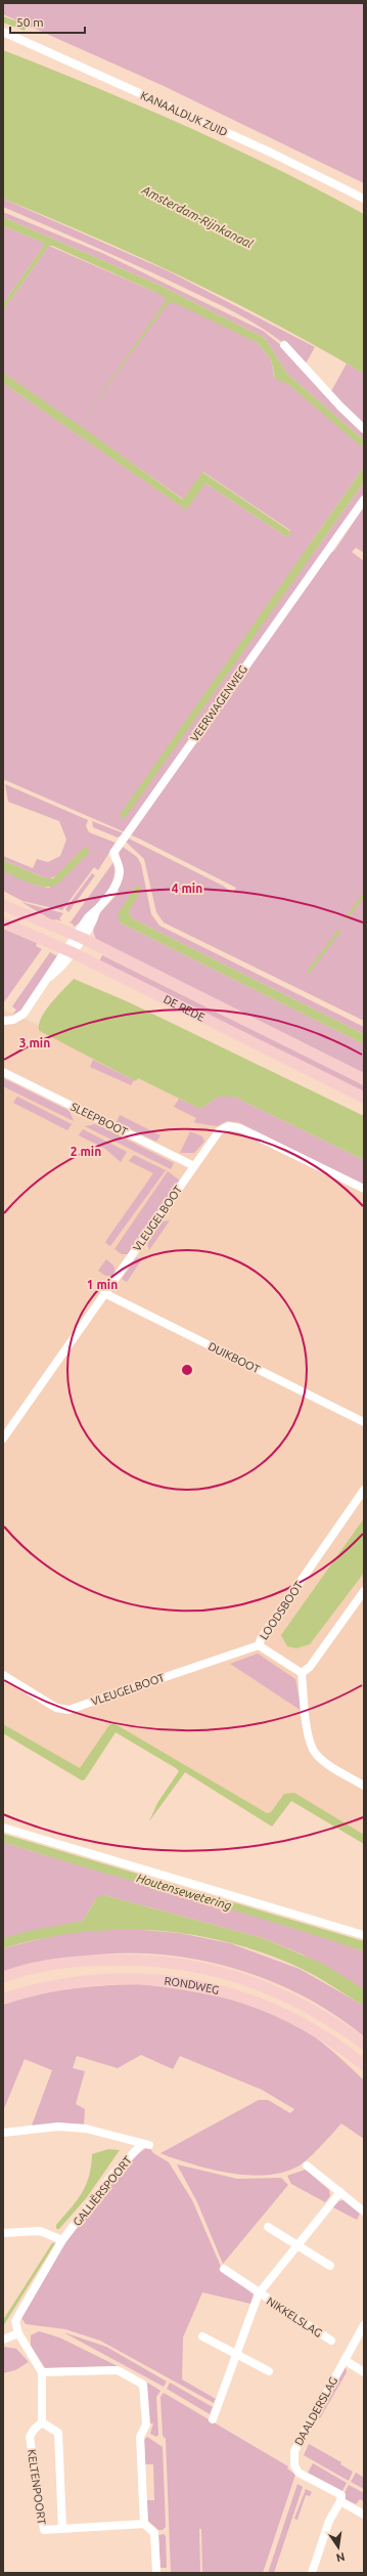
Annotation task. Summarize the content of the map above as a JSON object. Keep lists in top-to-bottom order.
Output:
{
  "streets": {
    "main road": ["DE REDE", "RONDWEG"],
    "street": [
      "KANAALDIJK ZUID",
      "VEERWAGENWEG",
      "SLEEPBOOT",
      "VLEUGELBOOT",
      "DUIKBOOT",
      "LOODSBOOT",
      "GALLIËRSPOORT",
      "NIKKELSLAG",
      "DAALDERSLAG",
      "KELTENPOORT"
    ]
  },
  "crossings": [
    ["VEERWAGENWEG", "DE REDE"],
    ["SLEEPBOOT", "VLEUGELBOOT"],
    ["VLEUGELBOOT", "DUIKBOOT"],
    ["VLEUGELBOOT", "LOODSBOOT"]
  ],
  "water": ["Amsterdam-Rijnkanaal", "Houtensewetering"],
  "scale_bar": "50 m",
  "north": "bottom",
  "rings": [
    "4 min",
    "3 min",
    "2 min",
    "1 min"
  ]
}
